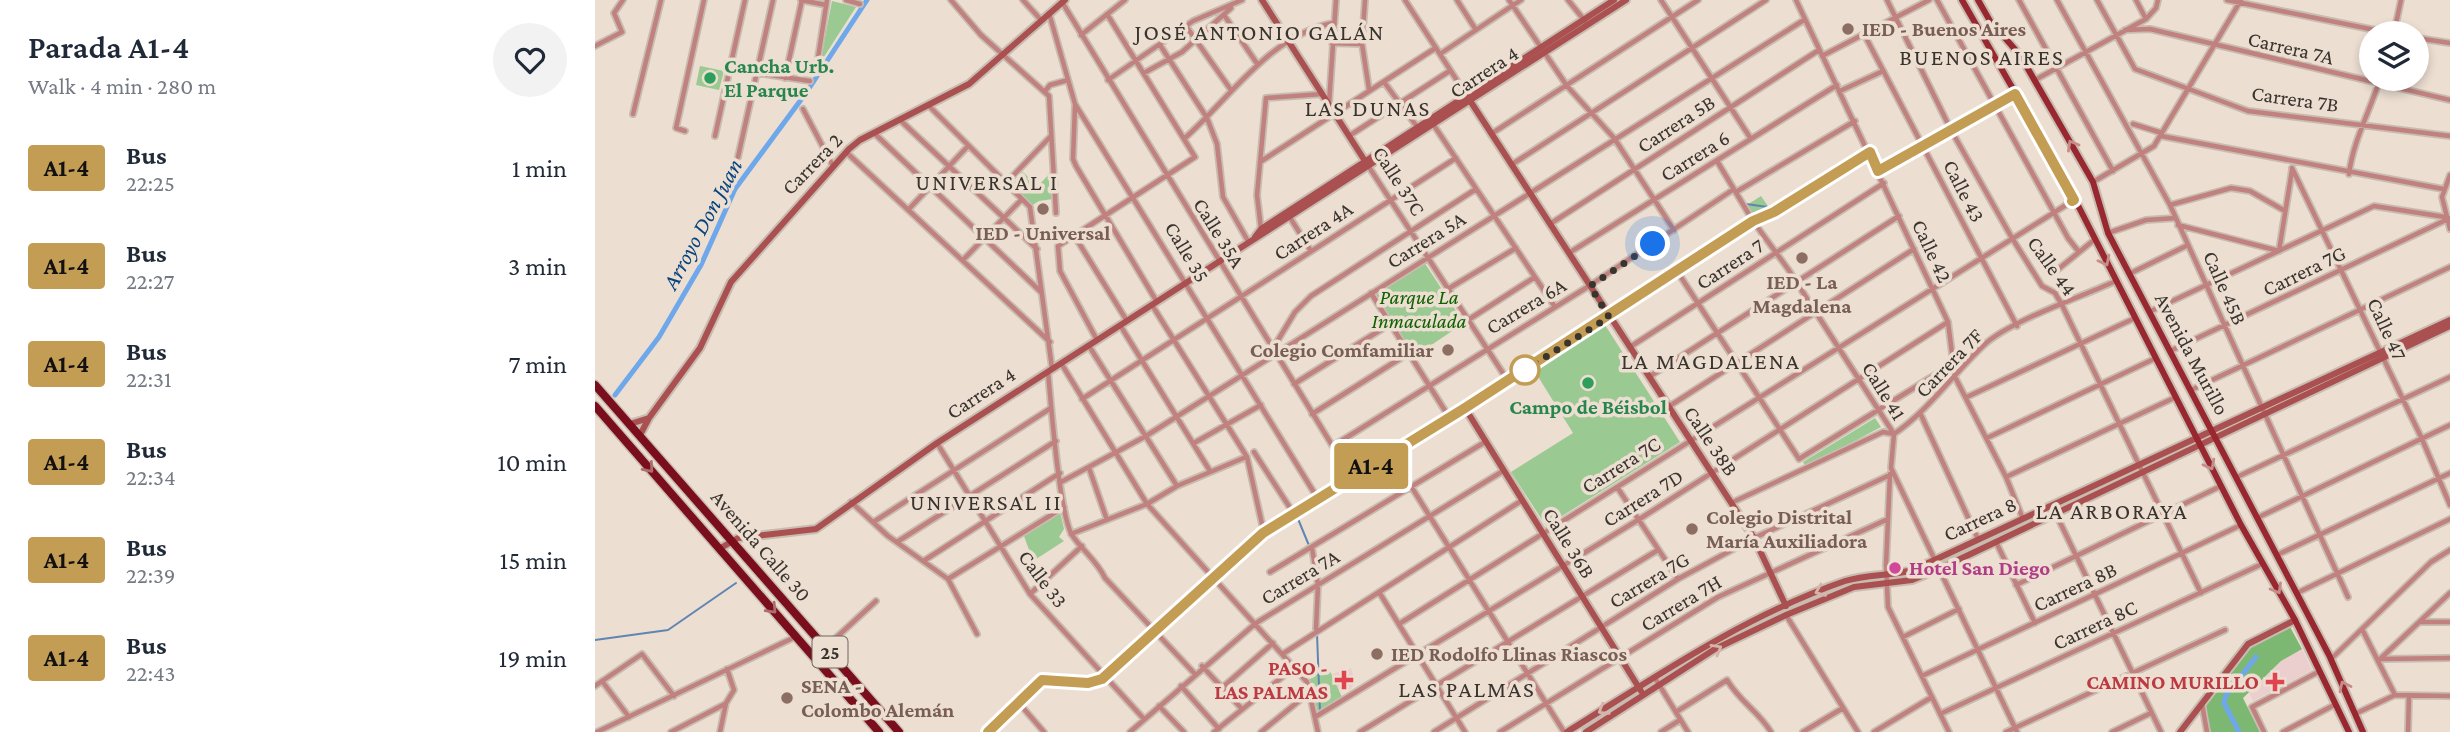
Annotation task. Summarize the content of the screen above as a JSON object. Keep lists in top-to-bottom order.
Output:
{
  "streets": {
    "highway": ["Avenida Calle 30", "25"],
    "main road": ["Avenida Murillo"],
    "street": [
      "Carrera 7A",
      "Carrera 4",
      "Carrera 7B",
      "Carrera 5B",
      "Carrera 6",
      "Carrera 2",
      "Calle 37C",
      "Calle 43",
      "Carrera 4A",
      "Calle 35A",
      "Carrera 5A",
      "Calle 42",
      "Calle 35",
      "Carrera 7",
      "Calle 44",
      "Carrera 7G",
      "Calle 45B",
      "Carrera 6A",
      "Calle 47",
      "Carrera 7F",
      "Calle 41",
      "Calle 38B",
      "Carrera 7C",
      "Carrera 7D",
      "Carrera 8",
      "Calle 36B",
      "Calle 33",
      "Carrera 8B",
      "Carrera 7H",
      "Carrera 8C"
    ]
  },
  "crossings": [
    ["Carrera 7A", "Calle 36B"],
    ["Carrera 7A", "Calle 33"],
    ["Carrera 4", "Calle 37C"],
    ["Carrera 4", "Calle 35A"],
    ["Carrera 4", "Calle 35"],
    ["Carrera 4", "Calle 38B"],
    ["Carrera 4", "Avenida Calle 30"],
    ["Carrera 4", "Calle 33"],
    ["Carrera 5B", "Calle 42"],
    ["Carrera 5B", "Calle 38B"],
    ["Carrera 6", "Calle 43"],
    ["Carrera 6", "Calle 42"],
    ["Carrera 6", "Calle 41"],
    ["Carrera 6", "Calle 38B"],
    ["Carrera 2", "Calle 35A"],
    ["Carrera 2", "Calle 35"],
    ["Carrera 2", "Avenida Calle 30"],
    ["Calle 37C", "Carrera 4A"],
    ["Calle 37C", "Carrera 5A"],
    ["Calle 37C", "Carrera 6A"],
    ["Calle 43", "Carrera 7F"],
    ["Calle 43", "Carrera 7C"],
    ["Carrera 4A", "Calle 35A"],
    ["Carrera 4A", "Calle 35"],
    ["Calle 35A", "Carrera 5A"],
    ["Calle 35A", "Carrera 6A"],
    ["Carrera 5A", "Calle 42"],
    ["Carrera 5A", "Calle 35"],
    ["Carrera 5A", "Calle 38B"],
    ["Calle 42", "Carrera 7"],
    ["Calle 42", "Carrera 6A"],
    ["Calle 42", "Carrera 7F"],
    ["Calle 42", "Carrera 7C"],
    ["Calle 42", "Carrera 7D"],
    ["Calle 42", "Carrera 8"],
    ["Carrera 7", "Calle 41"],
    ["Carrera 7", "Calle 38B"],
    ["Calle 44", "Carrera 7F"],
    ["Calle 44", "Carrera 7C"],
    ["Calle 44", "Carrera 8"],
    ["Calle 44", "Carrera 8B"],
    ["Calle 44", "Carrera 8C"],
    ["Carrera 7G", "Calle 45B"],
    ["Carrera 7G", "Calle 47"],
    ["Carrera 7G", "Avenida Murillo"],
    ["Carrera 7G", "Calle 41"],
    ["Carrera 7G", "Calle 38B"],
    ["Carrera 7G", "Calle 36B"],
    ["Calle 45B", "Carrera 8"],
    ["Carrera 6A", "Calle 41"],
    ["Carrera 6A", "Calle 38B"],
    ["Calle 47", "Carrera 8"],
    ["Avenida Murillo", "Carrera 7F"],
    ["Avenida Murillo", "Carrera 7C"],
    ["Avenida Murillo", "Carrera 8"],
    ["Avenida Murillo", "Carrera 8B"],
    ["Avenida Murillo", "Carrera 8C"],
    ["Carrera 7F", "Calle 41"],
    ["Carrera 7F", "Calle 38B"],
    ["Calle 41", "Carrera 7C"],
    ["Calle 41", "Carrera 7D"],
    ["Calle 41", "Carrera 8"],
    ["Calle 41", "Carrera 8B"],
    ["Calle 41", "Carrera 7H"],
    ["Calle 41", "Carrera 8C"],
    ["Calle 38B", "Carrera 7C"],
    ["Calle 38B", "Carrera 7D"],
    ["Calle 38B", "Carrera 8"],
    ["Calle 38B", "Carrera 7H"],
    ["Carrera 7C", "Calle 36B"],
    ["Carrera 7D", "Calle 36B"],
    ["Carrera 8", "Calle 36B"],
    ["Calle 36B", "Carrera 7H"]
  ],
  "districts": [
    "JOSÉ ANTONIO GALÁN",
    "BUENOS AIRES",
    "LAS DUNAS",
    "UNIVERSAL I",
    "LA MAGDALENA",
    "UNIVERSAL II",
    "LA ARBORAYA",
    "LAS PALMAS"
  ],
  "water": ["Arroyo Don Juan"],
  "parks": ["Parque La Inmaculada"],
  "places": {
    "other": [
      "IED - Buenos Aires",
      "Cancha Urb. El Parque",
      "IED - Universal",
      "IED - La Magdalena",
      "Colegio Comfamiliar",
      "Campo de Béisbol",
      "Colegio Distrital María Auxiliadora",
      "Hotel San Diego",
      "IED Rodolfo Llinas Riascos",
      "SENA - Colombo Alemán"
    ],
    "health": ["PASO - LAS PALMAS", "CAMINO MURILLO"]
  },
  "lines": ["bus line A1-4"],
  "page": {
    "heading": ["Parada A1-4", "Walk · 4 min · 280 m"],
    "on_map": "A1-4",
    "list": [
      {
        "mark": "A1-4",
        "name": "Bus",
        "note": "22:25",
        "value": "1 min"
      },
      {
        "mark": "A1-4",
        "name": "Bus",
        "note": "22:27",
        "value": "3 min"
      },
      {
        "mark": "A1-4",
        "name": "Bus",
        "note": "22:31",
        "value": "7 min"
      },
      {
        "mark": "A1-4",
        "name": "Bus",
        "note": "22:34",
        "value": "10 min"
      },
      {
        "mark": "A1-4",
        "name": "Bus",
        "note": "22:39",
        "value": "15 min"
      },
      {
        "mark": "A1-4",
        "name": "Bus",
        "note": "22:43",
        "value": "19 min"
      }
    ]
  }
}
